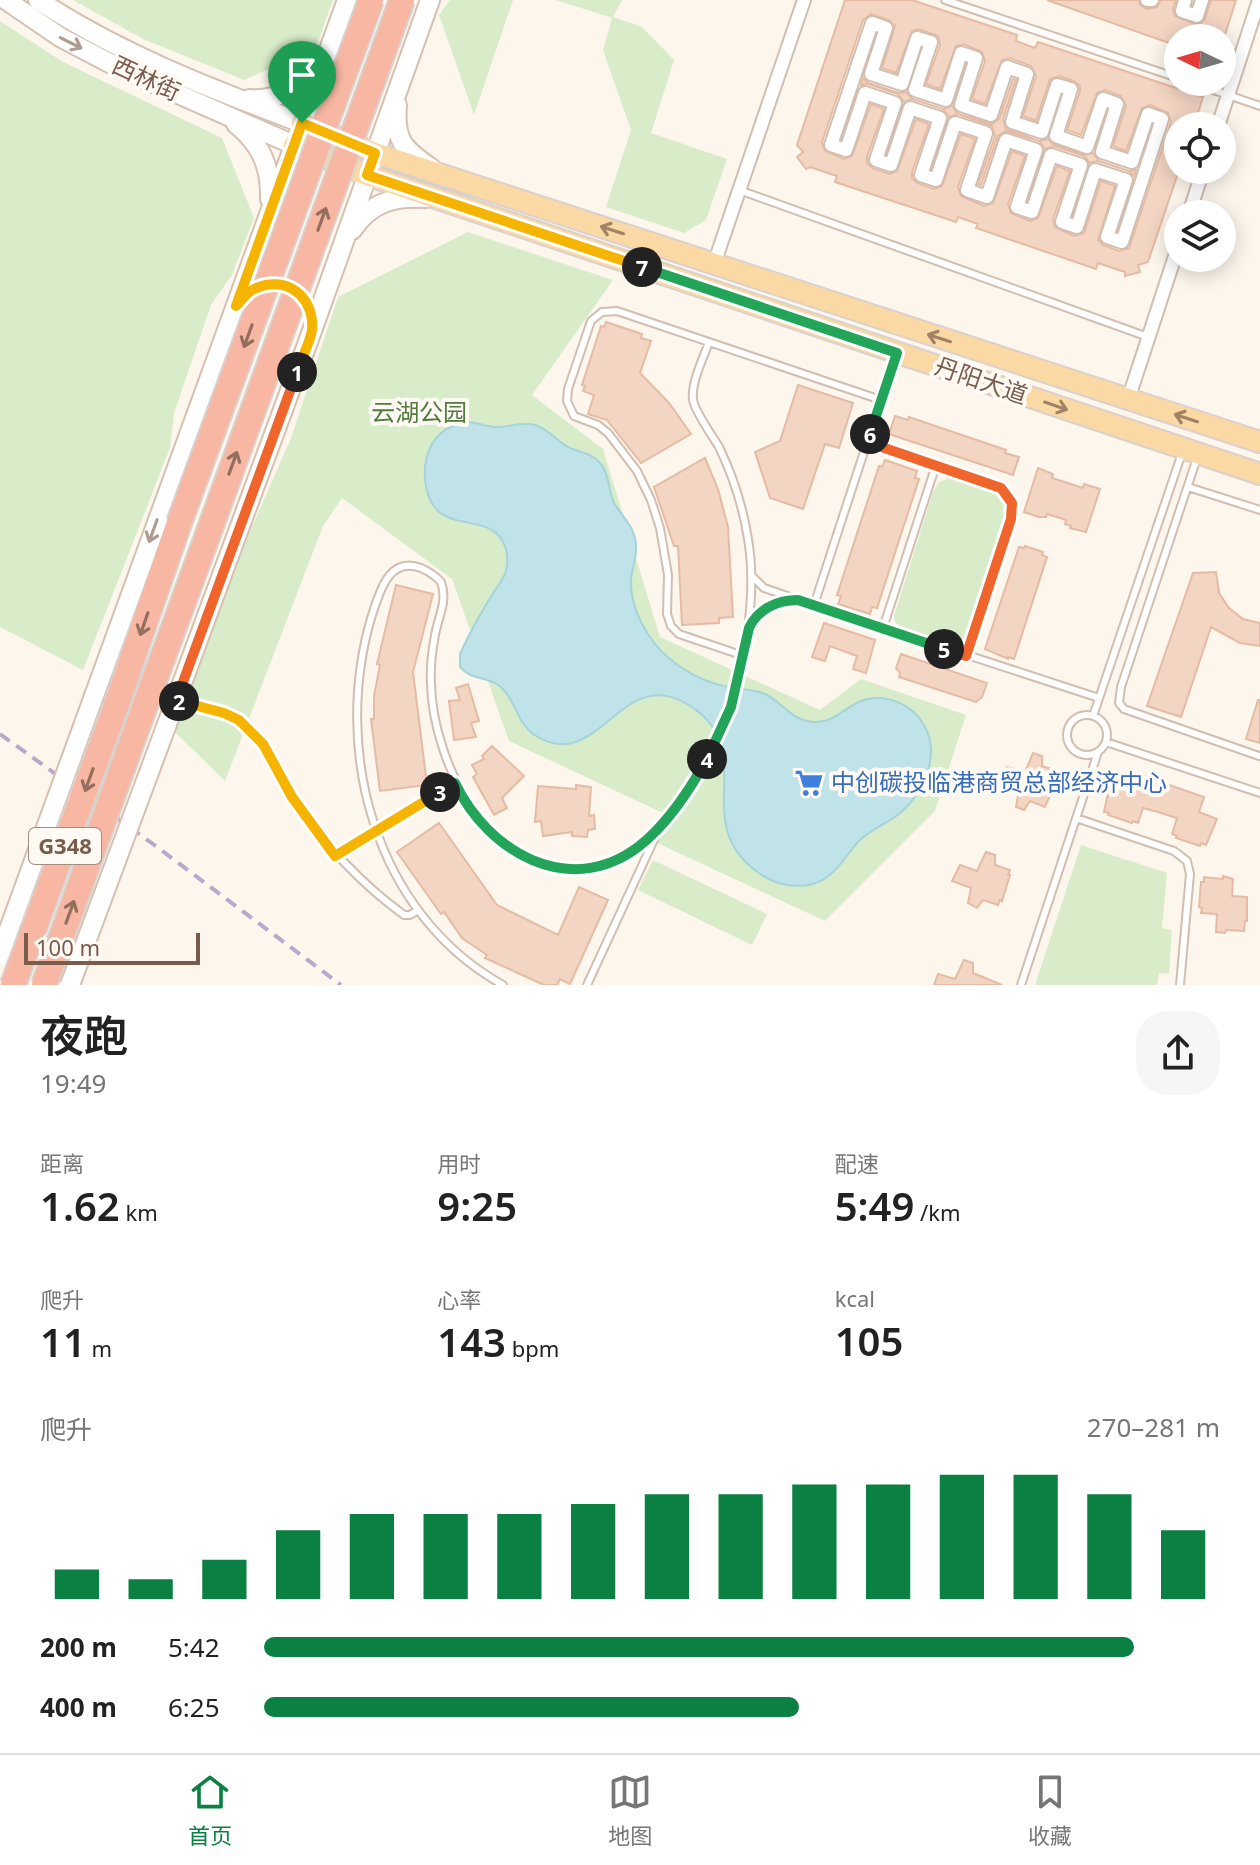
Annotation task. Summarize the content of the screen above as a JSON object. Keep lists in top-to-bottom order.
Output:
{
  "streets": {
    "highway": ["G348"],
    "main road": ["丹阳大道"],
    "street": ["西林街"]
  },
  "crossings": [
    ["西林街", "丹阳大道"]
  ],
  "parks": ["云湖公园"],
  "places": {
    "supermarket": ["中创碳投临港商贸总部经济中心"]
  },
  "scale_bar": "100 m",
  "north": "left",
  "page": {
    "pins": [
      "7",
      "1",
      "6",
      "5",
      "2",
      "4",
      "3"
    ],
    "scale": "100 m",
    "heading": ["夜跑", "19:49"],
    "stats": [
      ["距离", "1.62 km"],
      ["用时", "9:25"],
      ["配速", "5:49 /km"],
      ["爬升", "11 m"],
      ["心率", "143 bpm"],
      ["kcal", "105"]
    ],
    "chart": ["爬升", "270–281 m"],
    "list": [
      {
        "name": "200 m",
        "note": "5:42"
      },
      {
        "name": "400 m",
        "note": "6:25"
      }
    ],
    "tabs": ["首页", "地图", "收藏"]
  }
}
